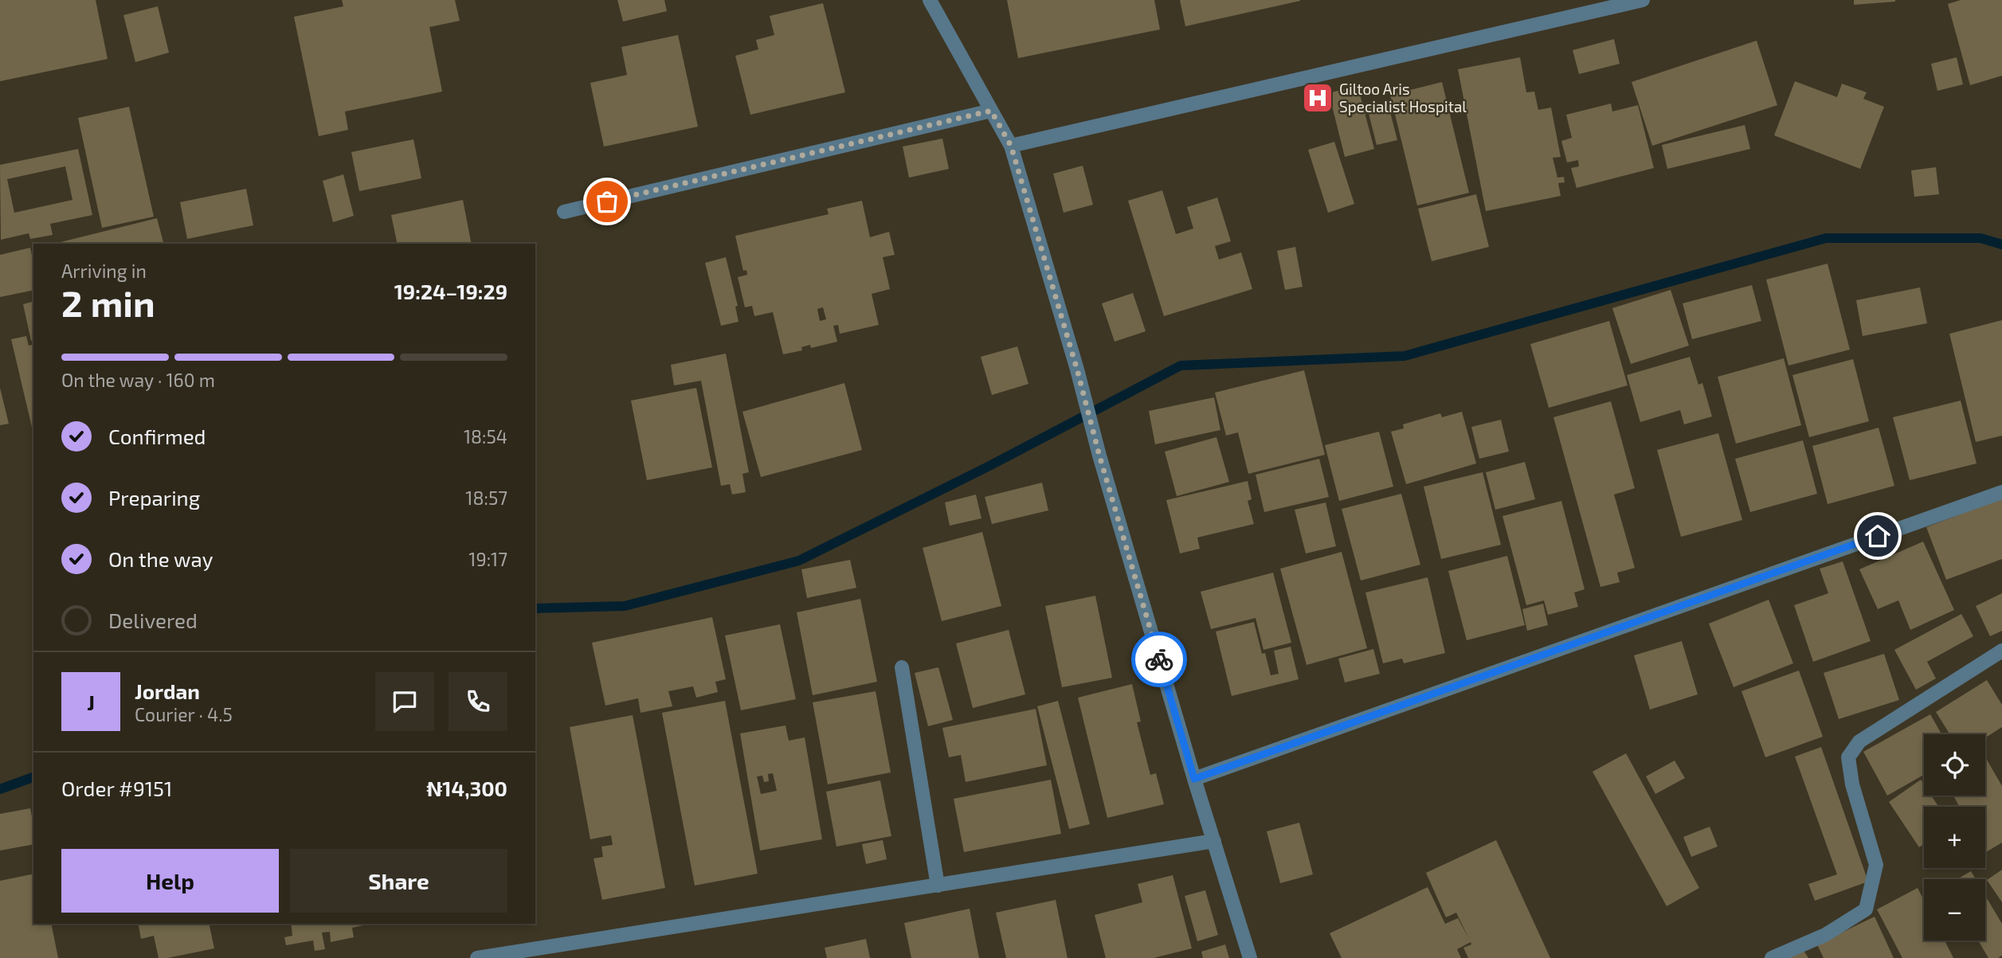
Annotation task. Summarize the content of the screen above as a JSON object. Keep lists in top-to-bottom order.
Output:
{
  "places": {
    "hospital": ["Giltoo Aris Specialist Hospital"]
  },
  "page": {
    "heading": ["2 min", "Arriving in", "19:24–19:29"],
    "panel": [
      "Jordan",
      "Courier · 4.5",
      "Order #9151",
      "₦14,300"
    ],
    "bar": "On the way · 160 m",
    "list": [
      ["Confirmed", "18:54"],
      ["Preparing", "18:57"],
      ["On the way", "19:17"],
      "Delivered"
    ],
    "round": "J",
    "map_buttons": ["+", "−"],
    "buttons": ["Help", "Share"]
  }
}
